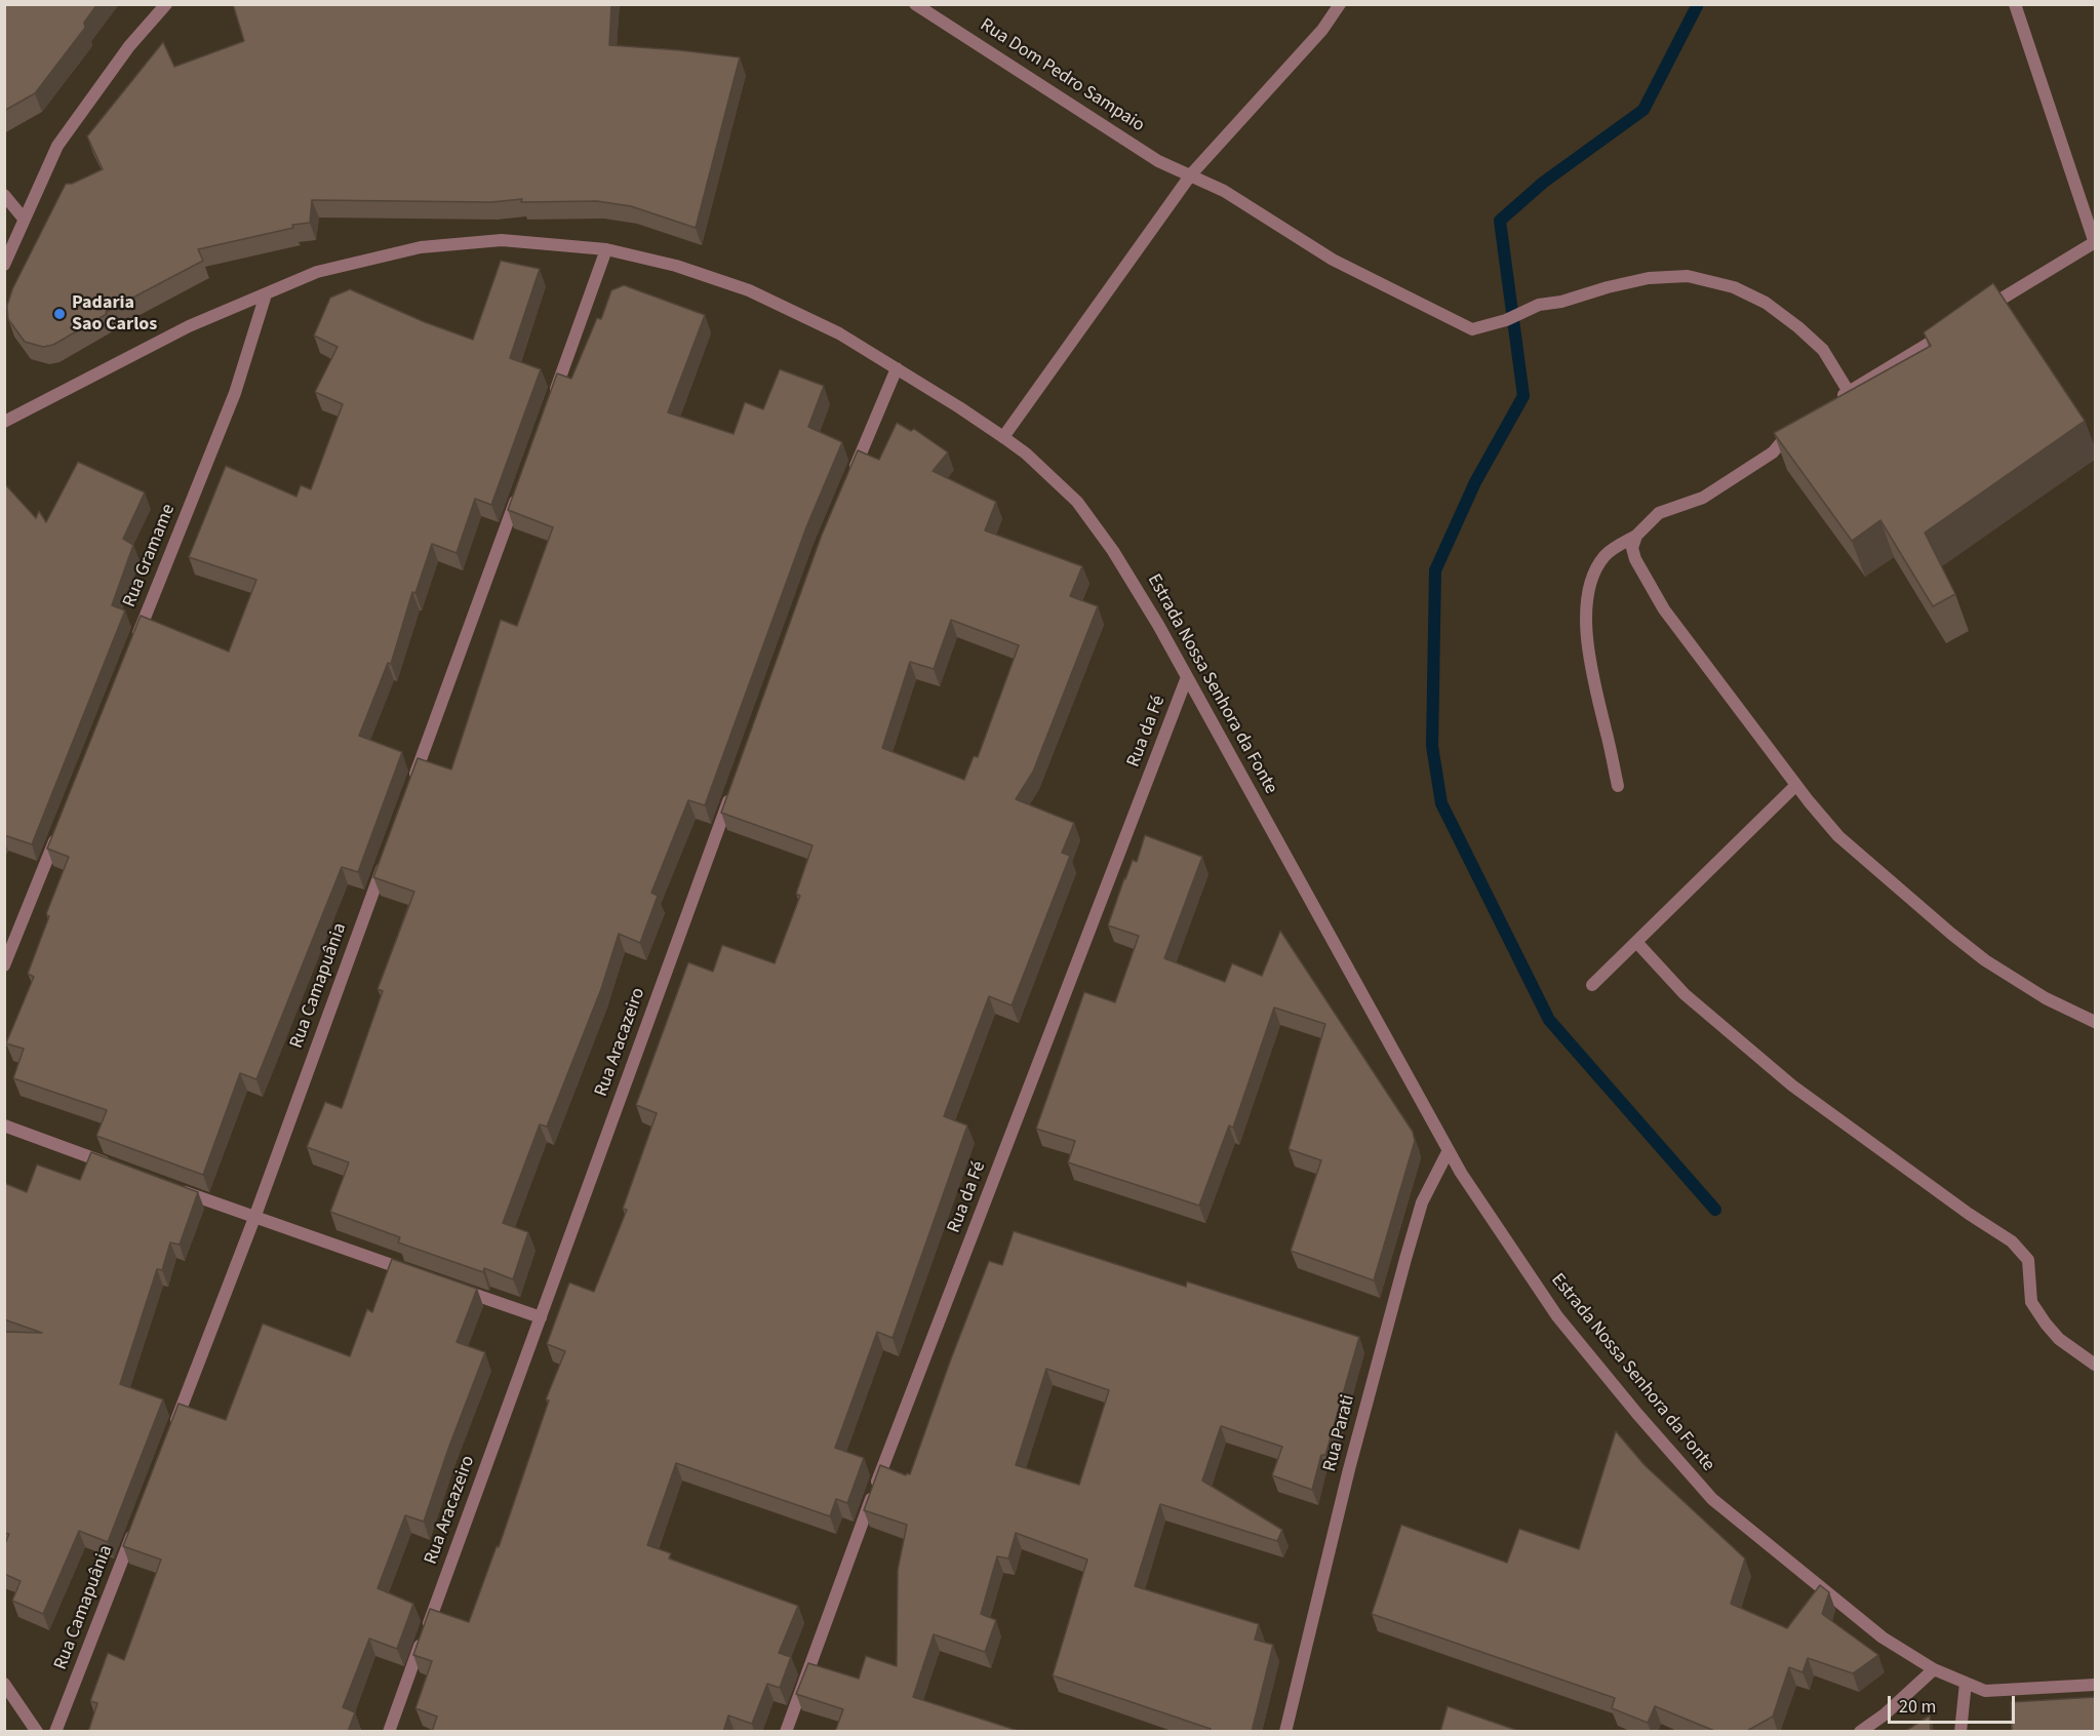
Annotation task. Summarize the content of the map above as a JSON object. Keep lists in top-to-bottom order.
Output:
{
  "streets": {
    "street": [
      "Rua Dom Pedro Sampaio",
      "Rua Gramame",
      "Estrada Nossa Senhora da Fonte",
      "Rua da Fé",
      "Rua Camapuânia",
      "Rua Aracazeiro",
      "Rua Parati"
    ]
  },
  "crossings": [
    ["Rua Gramame", "Estrada Nossa Senhora da Fonte"],
    ["Estrada Nossa Senhora da Fonte", "Rua da Fé"],
    ["Estrada Nossa Senhora da Fonte", "Rua Parati"]
  ],
  "places": ["Padaria Sao Carlos"],
  "scale_bar": "20 m"
}
